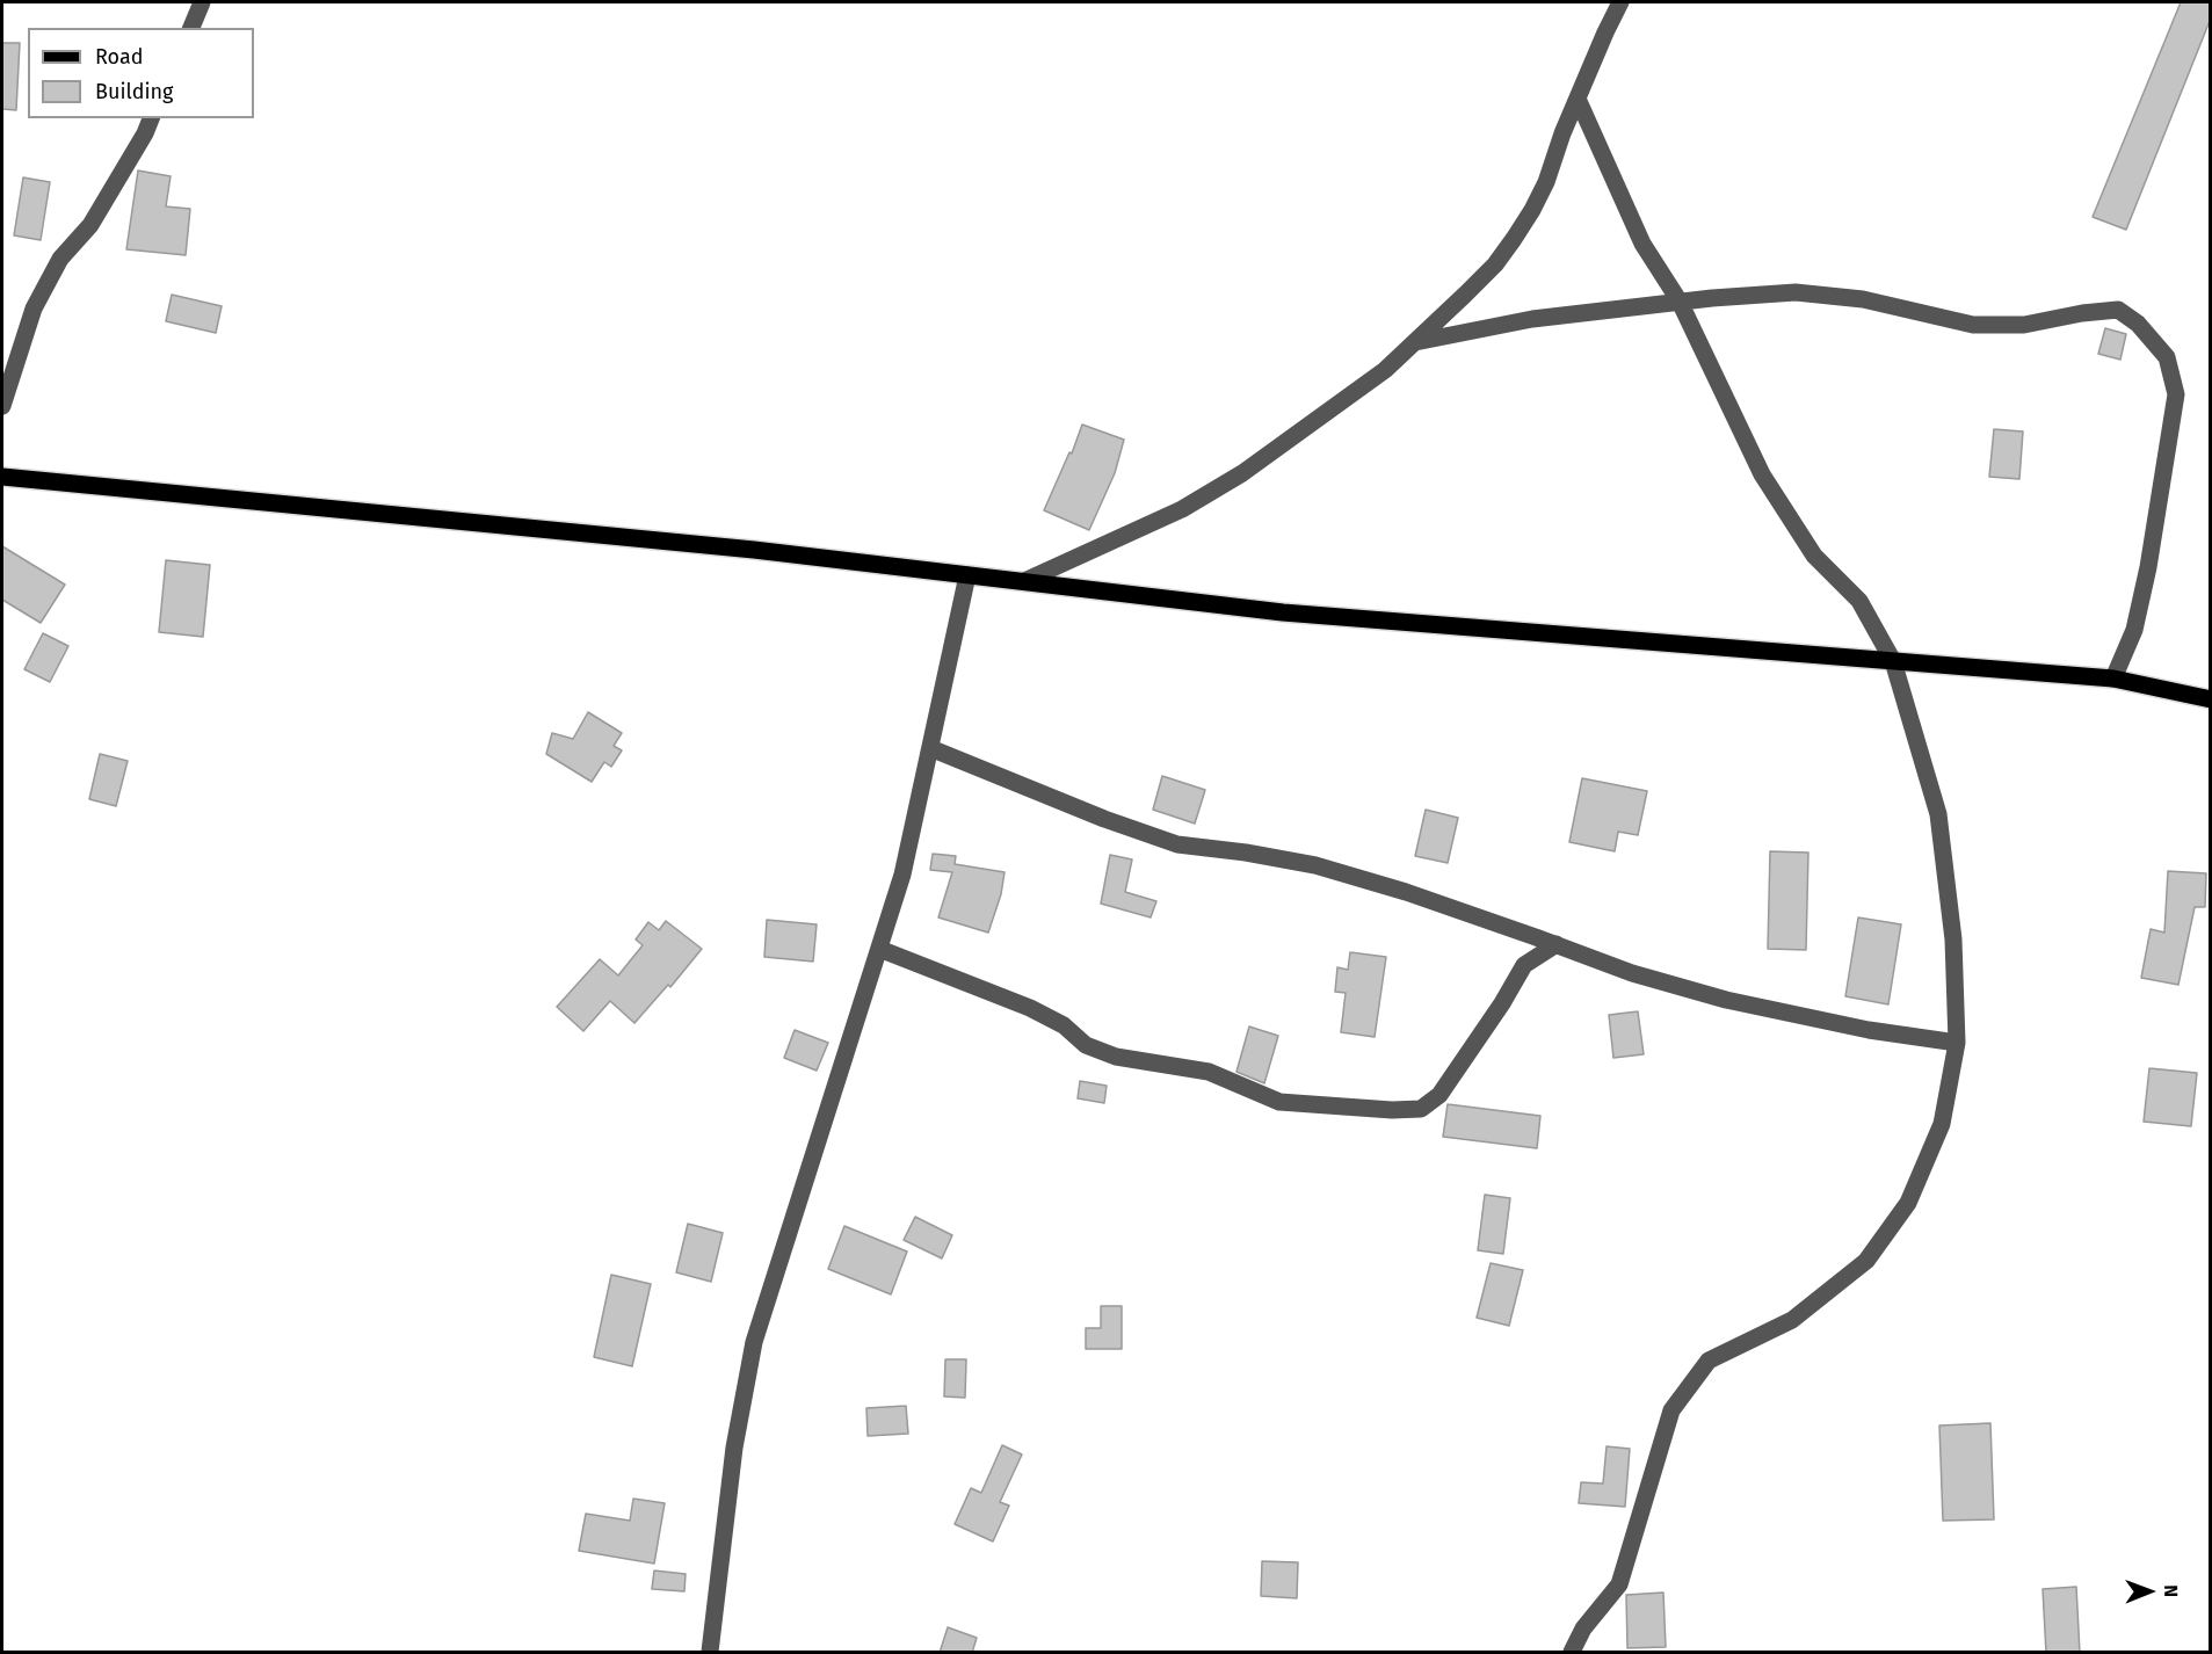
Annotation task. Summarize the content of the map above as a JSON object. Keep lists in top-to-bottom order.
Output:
{
  "legend": ["Road", "Building"],
  "north": "right"
}
